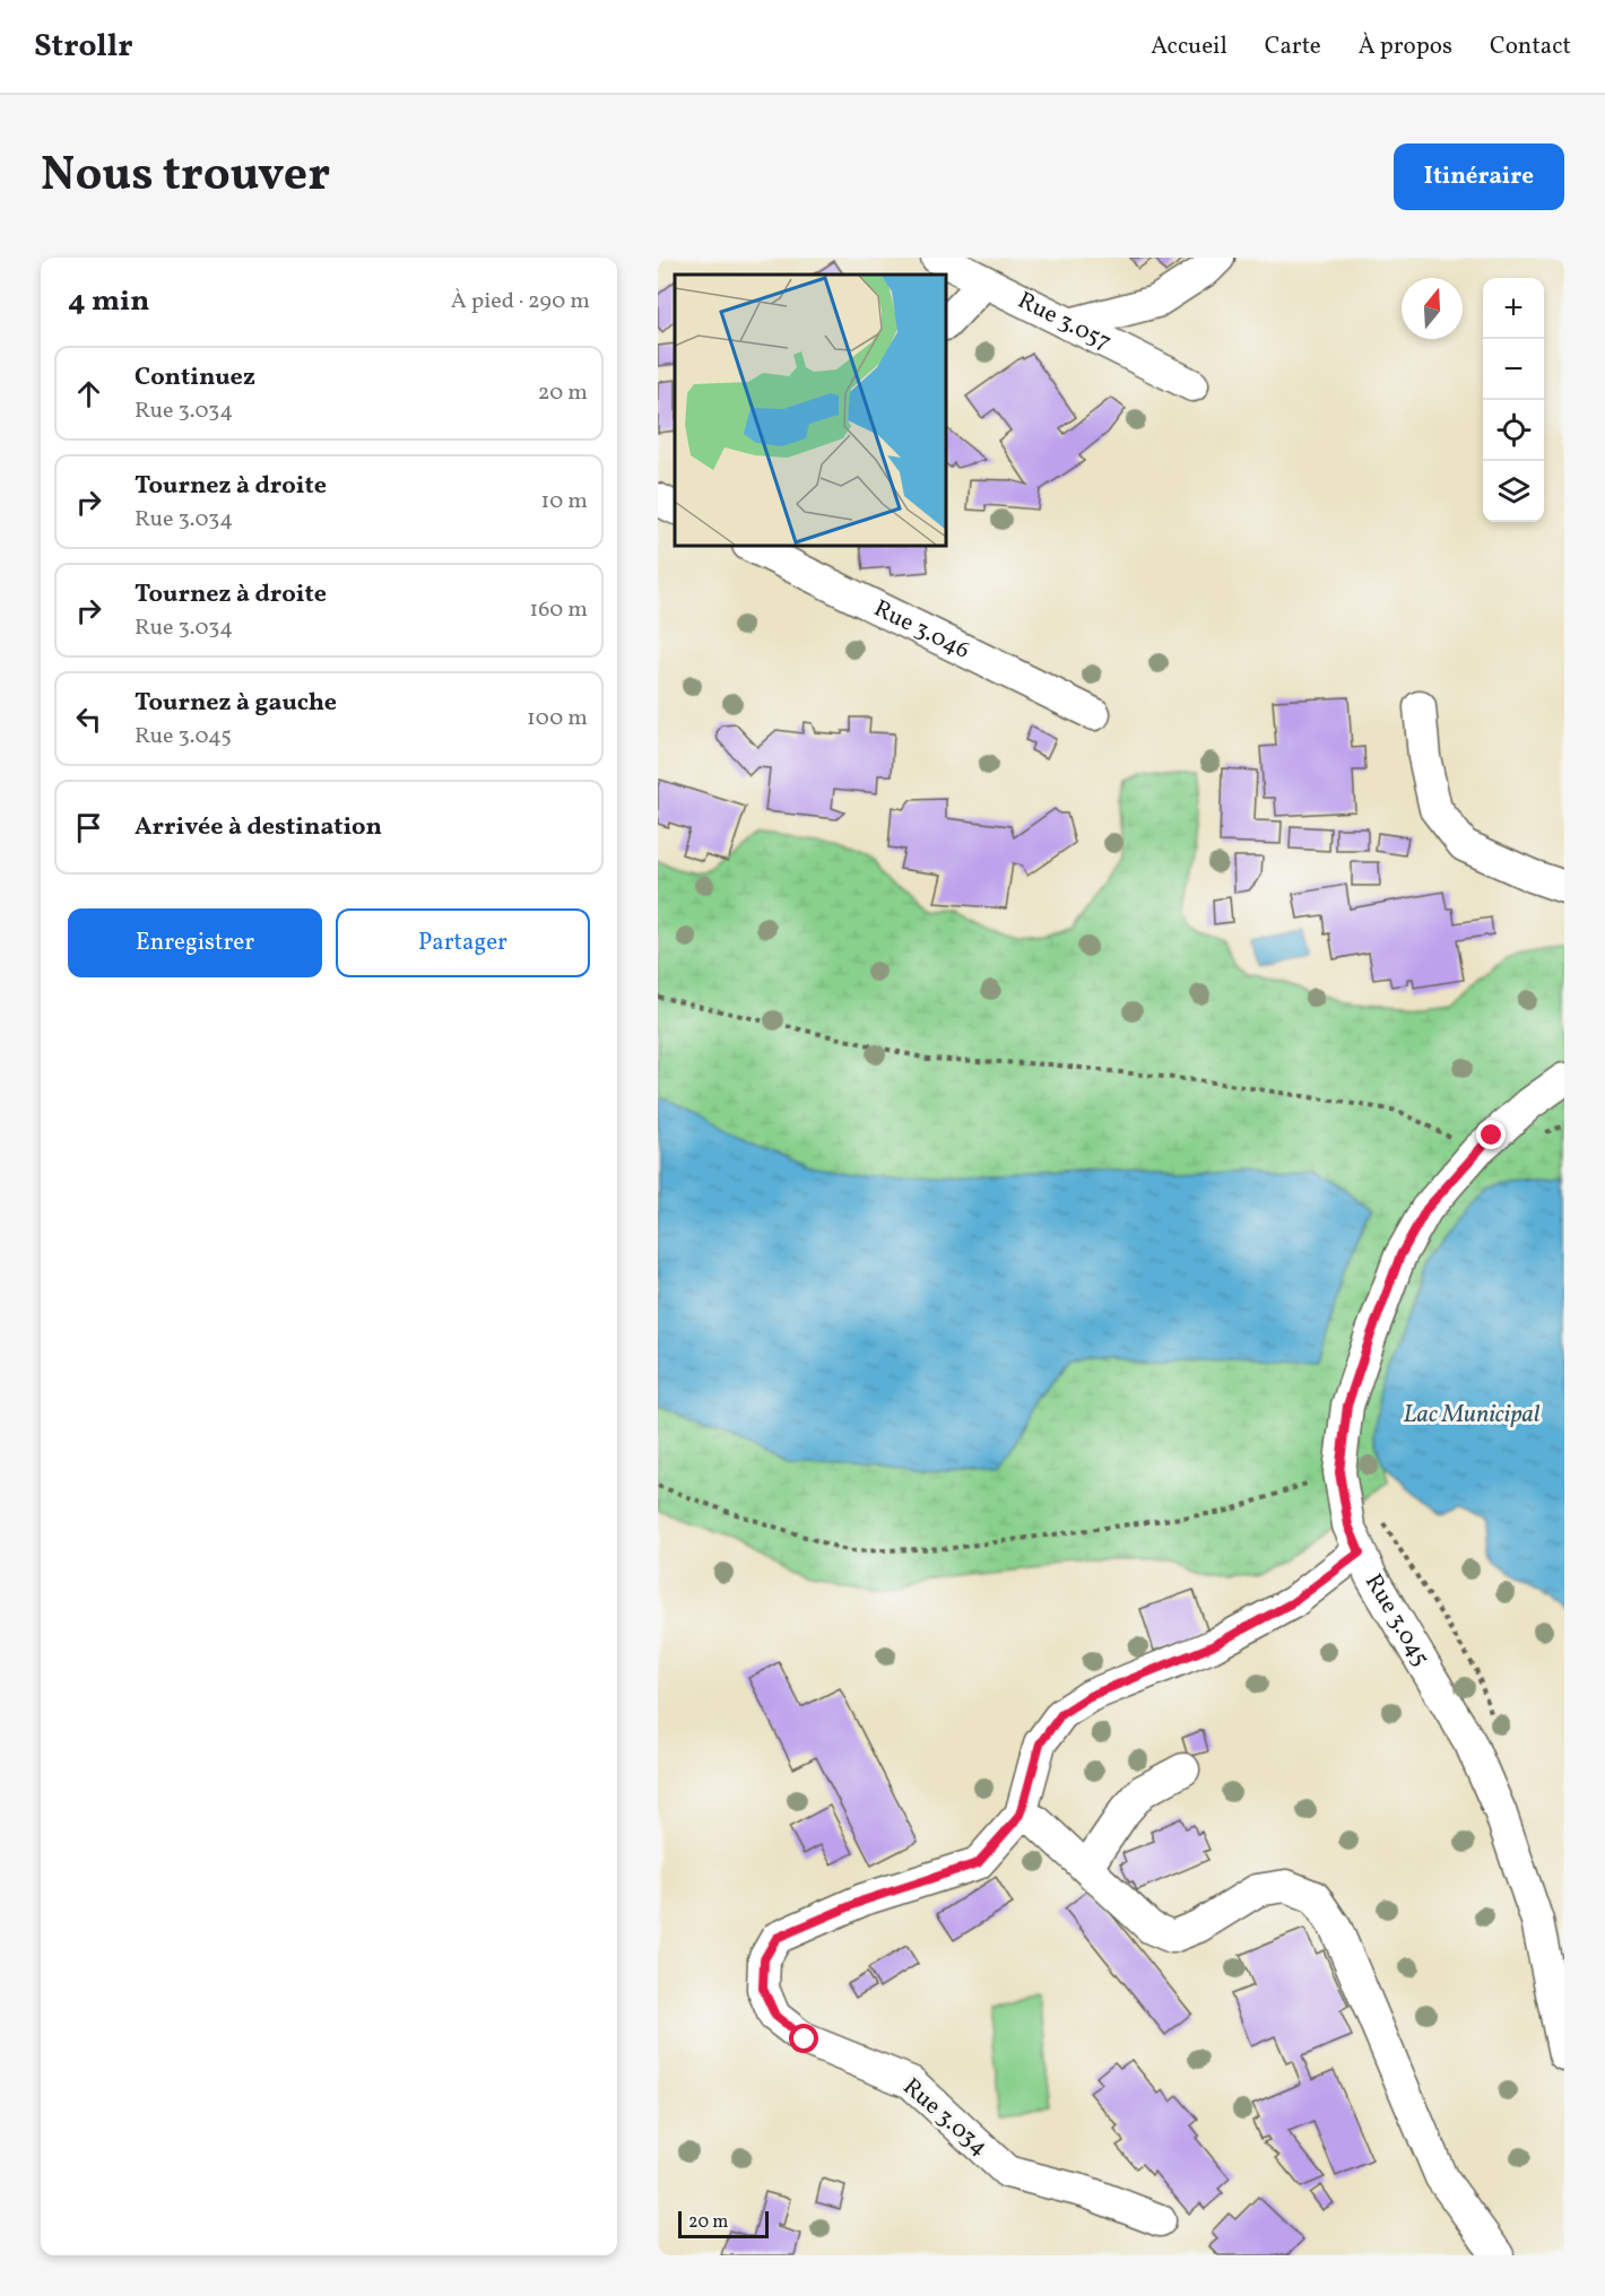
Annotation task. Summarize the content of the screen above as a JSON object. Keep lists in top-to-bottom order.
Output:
{
  "streets": {
    "street": [
      "Rue 3.057",
      "Rue 3.046",
      "Rue 3.045",
      "Rue 3.034"
    ]
  },
  "crossings": [
    ["Rue 3.045", "Rue 3.034"]
  ],
  "water": ["Lac Municipal"],
  "scale_bar": "20 m",
  "north": "top",
  "page": {
    "header": "Strollr",
    "nav": [
      "Accueil",
      "Carte",
      "À propos",
      "Contact"
    ],
    "title": "Nous trouver",
    "buttons": [
      "Itinéraire",
      ["Enregistrer", "Partager"]
    ],
    "heading": ["4 min", "À pied · 290 m"],
    "map_buttons": ["+", "−"],
    "list": [
      ["Continuez", "Rue 3.034", "20 m"],
      ["Tournez à droite", "Rue 3.034", "10 m"],
      ["Tournez à droite", "Rue 3.034", "160 m"],
      ["Tournez à gauche", "Rue 3.045", "100 m"],
      "Arrivée à destination"
    ],
    "scale": "20 m"
  }
}
